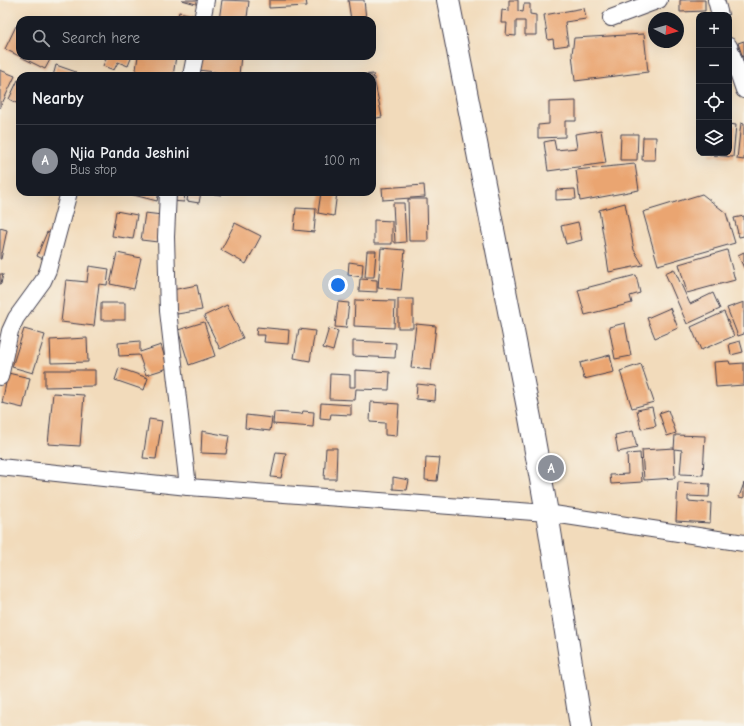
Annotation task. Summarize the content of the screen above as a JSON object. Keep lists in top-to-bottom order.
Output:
{
  "north": "right",
  "page": {
    "map_buttons": ["+", "−"],
    "search": "Search here",
    "heading": "Nearby",
    "list": [
      {
        "mark": "A",
        "name": "Njia Panda Jeshini",
        "note": "Bus stop",
        "value": "100 m"
      }
    ],
    "pins": "A"
  }
}
